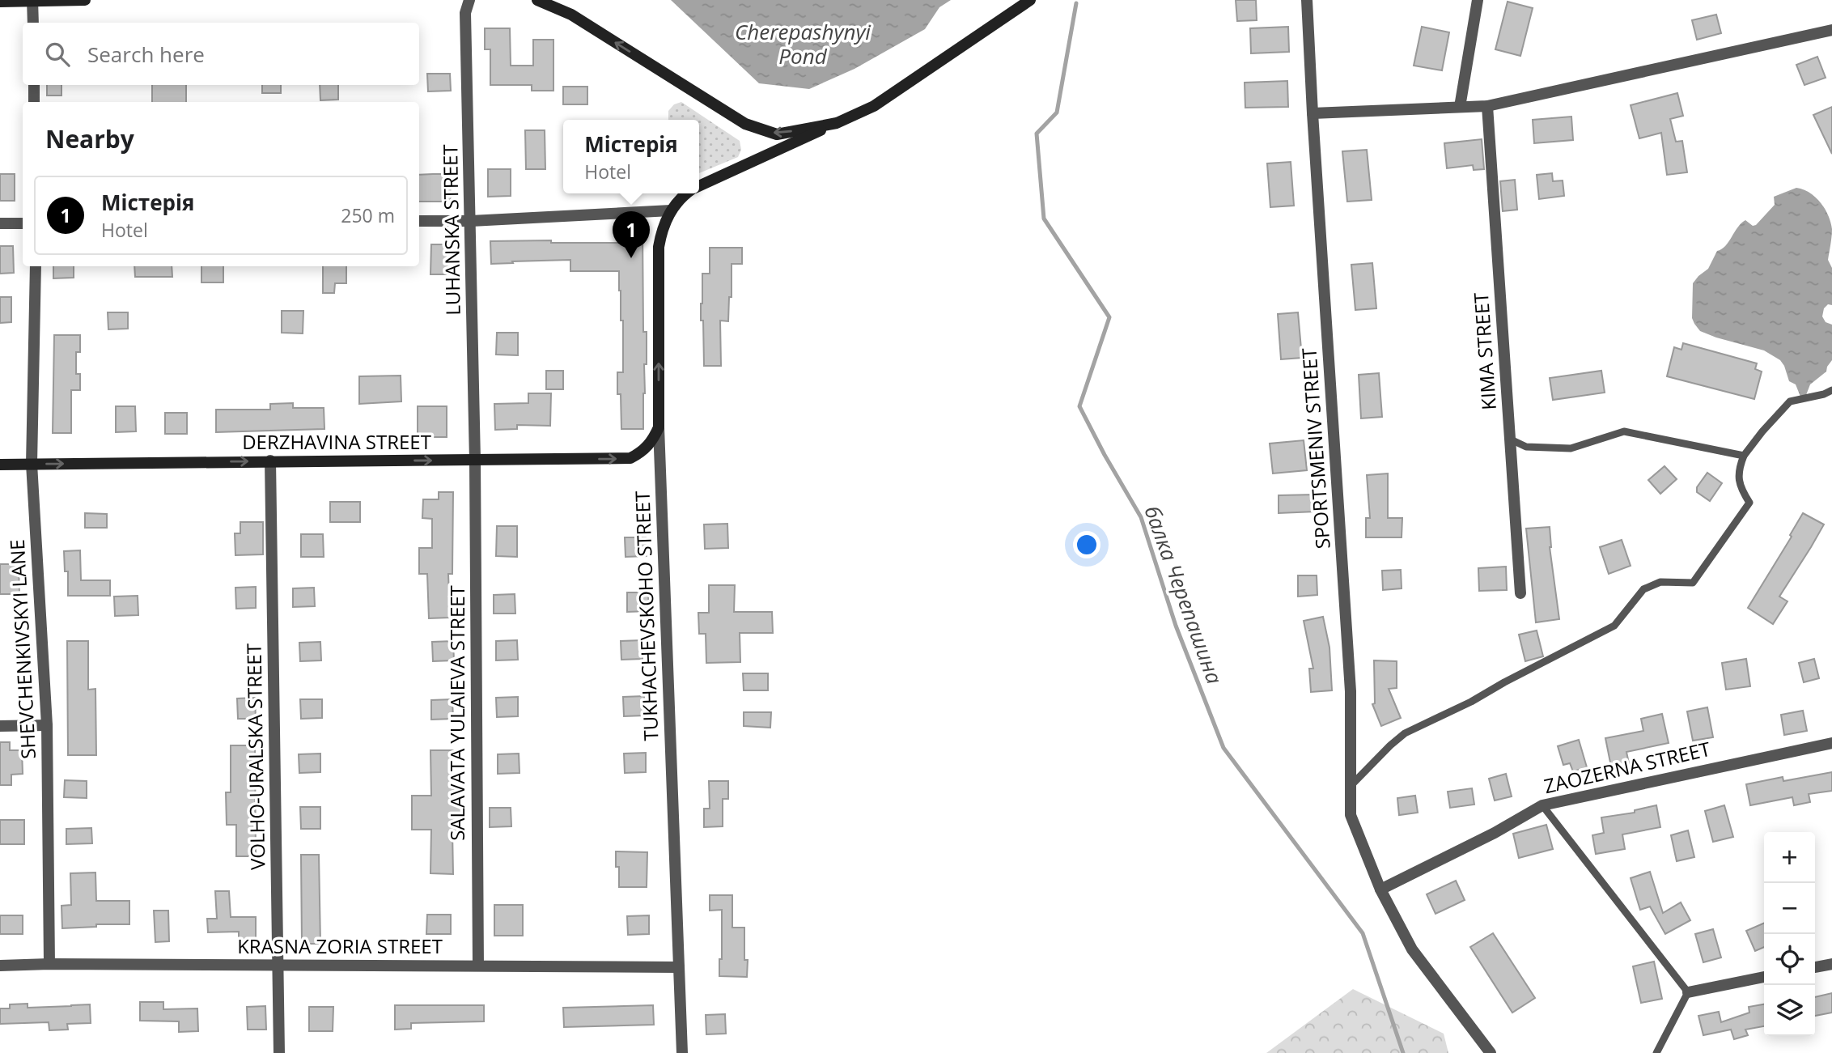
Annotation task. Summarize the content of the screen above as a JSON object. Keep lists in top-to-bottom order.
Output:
{
  "streets": {
    "main road": ["DERZHAVINA STREET", "TUKHACHEVSKOHO STREET"],
    "street": [
      "LUHANSKA STREET",
      "KIMA STREET",
      "SPORTSMENIV STREET",
      "SHEVCHENKIVSKYI LANE",
      "SALAVATA YULAIEVA STREET",
      "VOLHO-URALSKA STREET",
      "ZAOZERNA STREET",
      "KRASNA ZORIA STREET"
    ]
  },
  "crossings": [
    ["LUHANSKA STREET", "DERZHAVINA STREET"],
    ["LUHANSKA STREET", "SALAVATA YULAIEVA STREET"],
    ["DERZHAVINA STREET", "TUKHACHEVSKOHO STREET"],
    ["DERZHAVINA STREET", "SHEVCHENKIVSKYI LANE"],
    ["DERZHAVINA STREET", "SALAVATA YULAIEVA STREET"],
    ["DERZHAVINA STREET", "VOLHO-URALSKA STREET"],
    ["SPORTSMENIV STREET", "ZAOZERNA STREET"],
    ["TUKHACHEVSKOHO STREET", "KRASNA ZORIA STREET"],
    ["SHEVCHENKIVSKYI LANE", "KRASNA ZORIA STREET"],
    ["SALAVATA YULAIEVA STREET", "KRASNA ZORIA STREET"],
    ["VOLHO-URALSKA STREET", "KRASNA ZORIA STREET"]
  ],
  "one_way": ["DERZHAVINA STREET"],
  "water": ["Cherepashynyi Pond", "балка Черепашина"],
  "page": {
    "search": "Search here",
    "heading": "Nearby",
    "popup": ["Містерія", "Hotel"],
    "list": [
      {
        "mark": "1",
        "name": "Містерія",
        "note": "Hotel",
        "value": "250 m"
      }
    ],
    "pins": "1",
    "map_buttons": ["+", "−"]
  }
}
